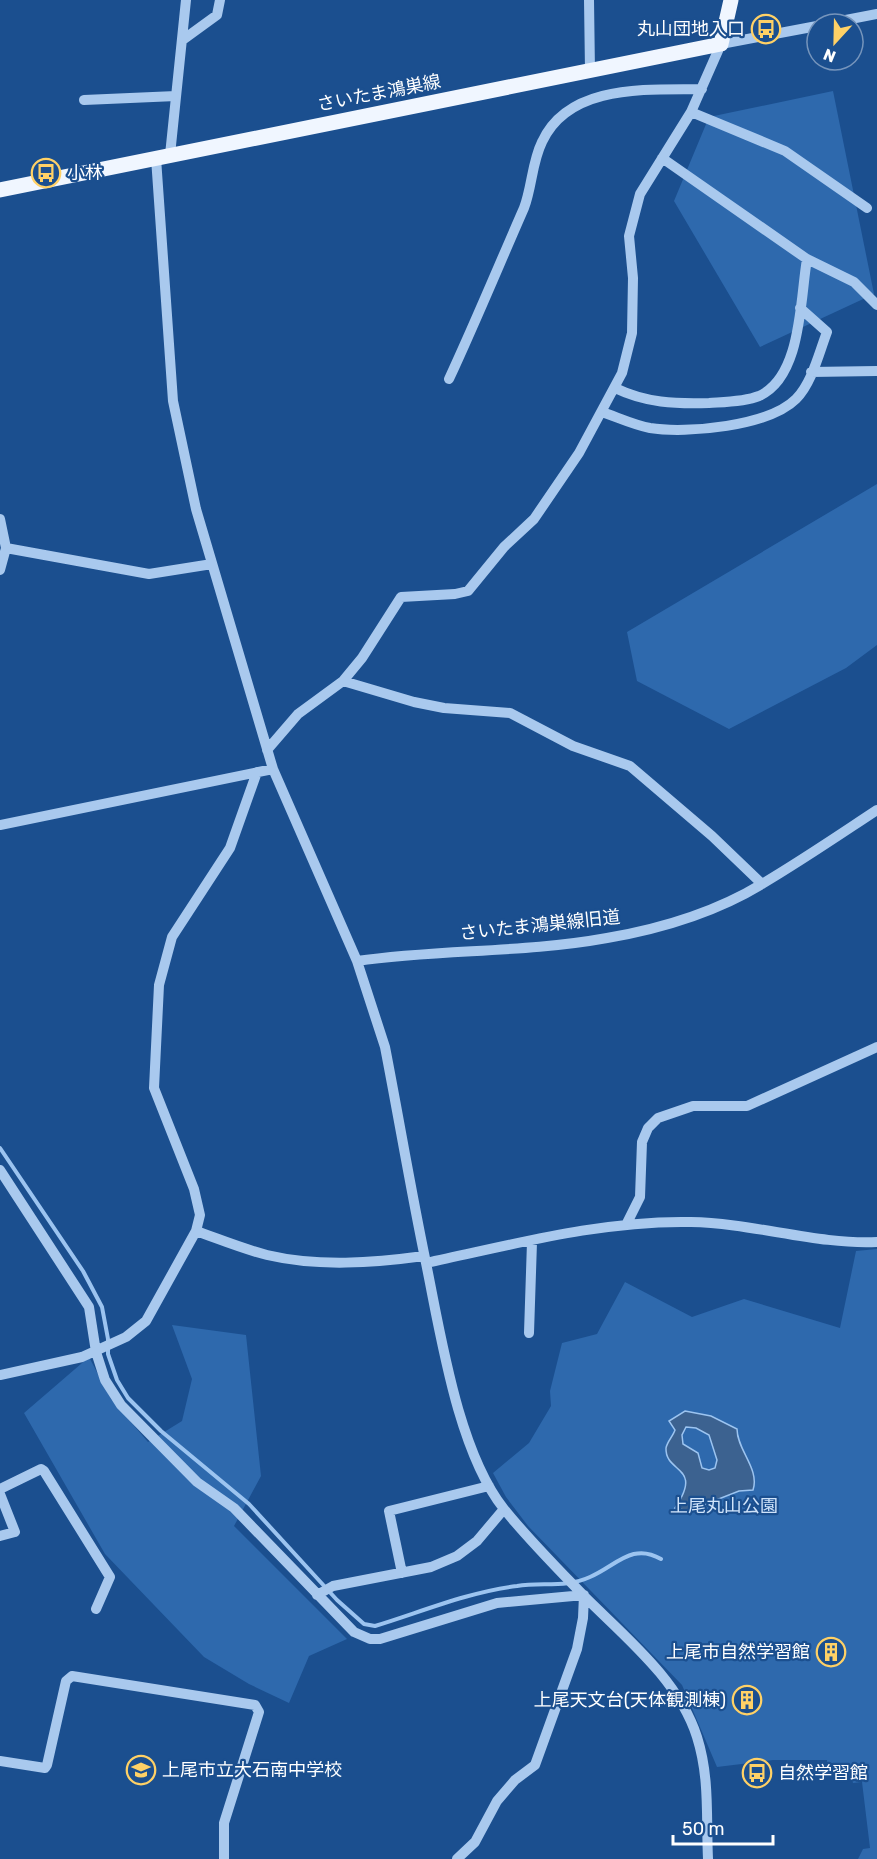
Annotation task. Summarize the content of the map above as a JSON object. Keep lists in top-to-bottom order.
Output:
{
  "streets": {
    "main road": ["さいたま鴻巣線"],
    "street": ["さいたま鴻巣線旧道"]
  },
  "parks": ["上尾丸山公園"],
  "places": {
    "bus stop": ["丸山団地入口", "小林", "自然学習館"],
    "building": ["上尾市自然学習館", "上尾天文台(天体観測棟)"],
    "school or university": ["上尾市立大石南中学校"]
  },
  "scale_bar": "50 m",
  "north": "bottom"
}
